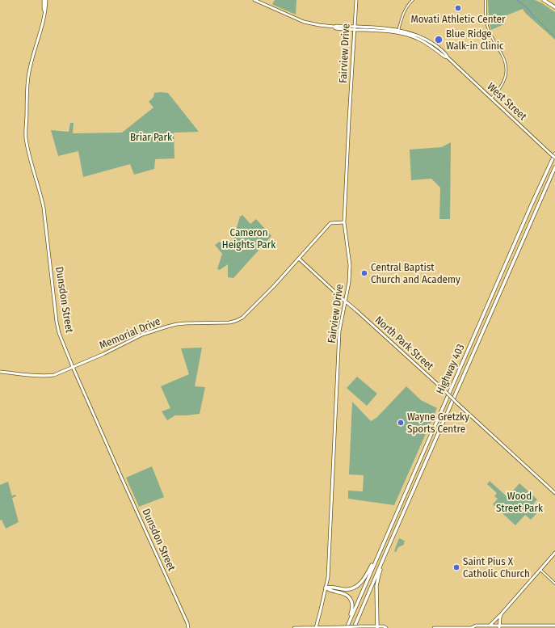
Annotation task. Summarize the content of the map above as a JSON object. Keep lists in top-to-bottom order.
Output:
{
  "streets": {
    "highway": ["Highway 403"],
    "main road": [
      "Fairview Drive",
      "West Street",
      "Dunsdon Street",
      "Memorial Drive",
      "North Park Street"
    ]
  },
  "crossings": [
    ["Fairview Drive", "West Street"],
    ["Fairview Drive", "Memorial Drive"],
    ["Fairview Drive", "North Park Street"],
    ["Dunsdon Street", "Memorial Drive"],
    ["Memorial Drive", "North Park Street"]
  ],
  "parks": ["Briar Park", "Cameron Heights Park", "Wood Street Park"],
  "places": [
    "Movati Athletic Center",
    "Blue Ridge Walk-in Clinic",
    "Central Baptist Church and Academy",
    "Wayne Gretzky Sports Centre",
    "Saint Pius X Catholic Church"
  ]
}
